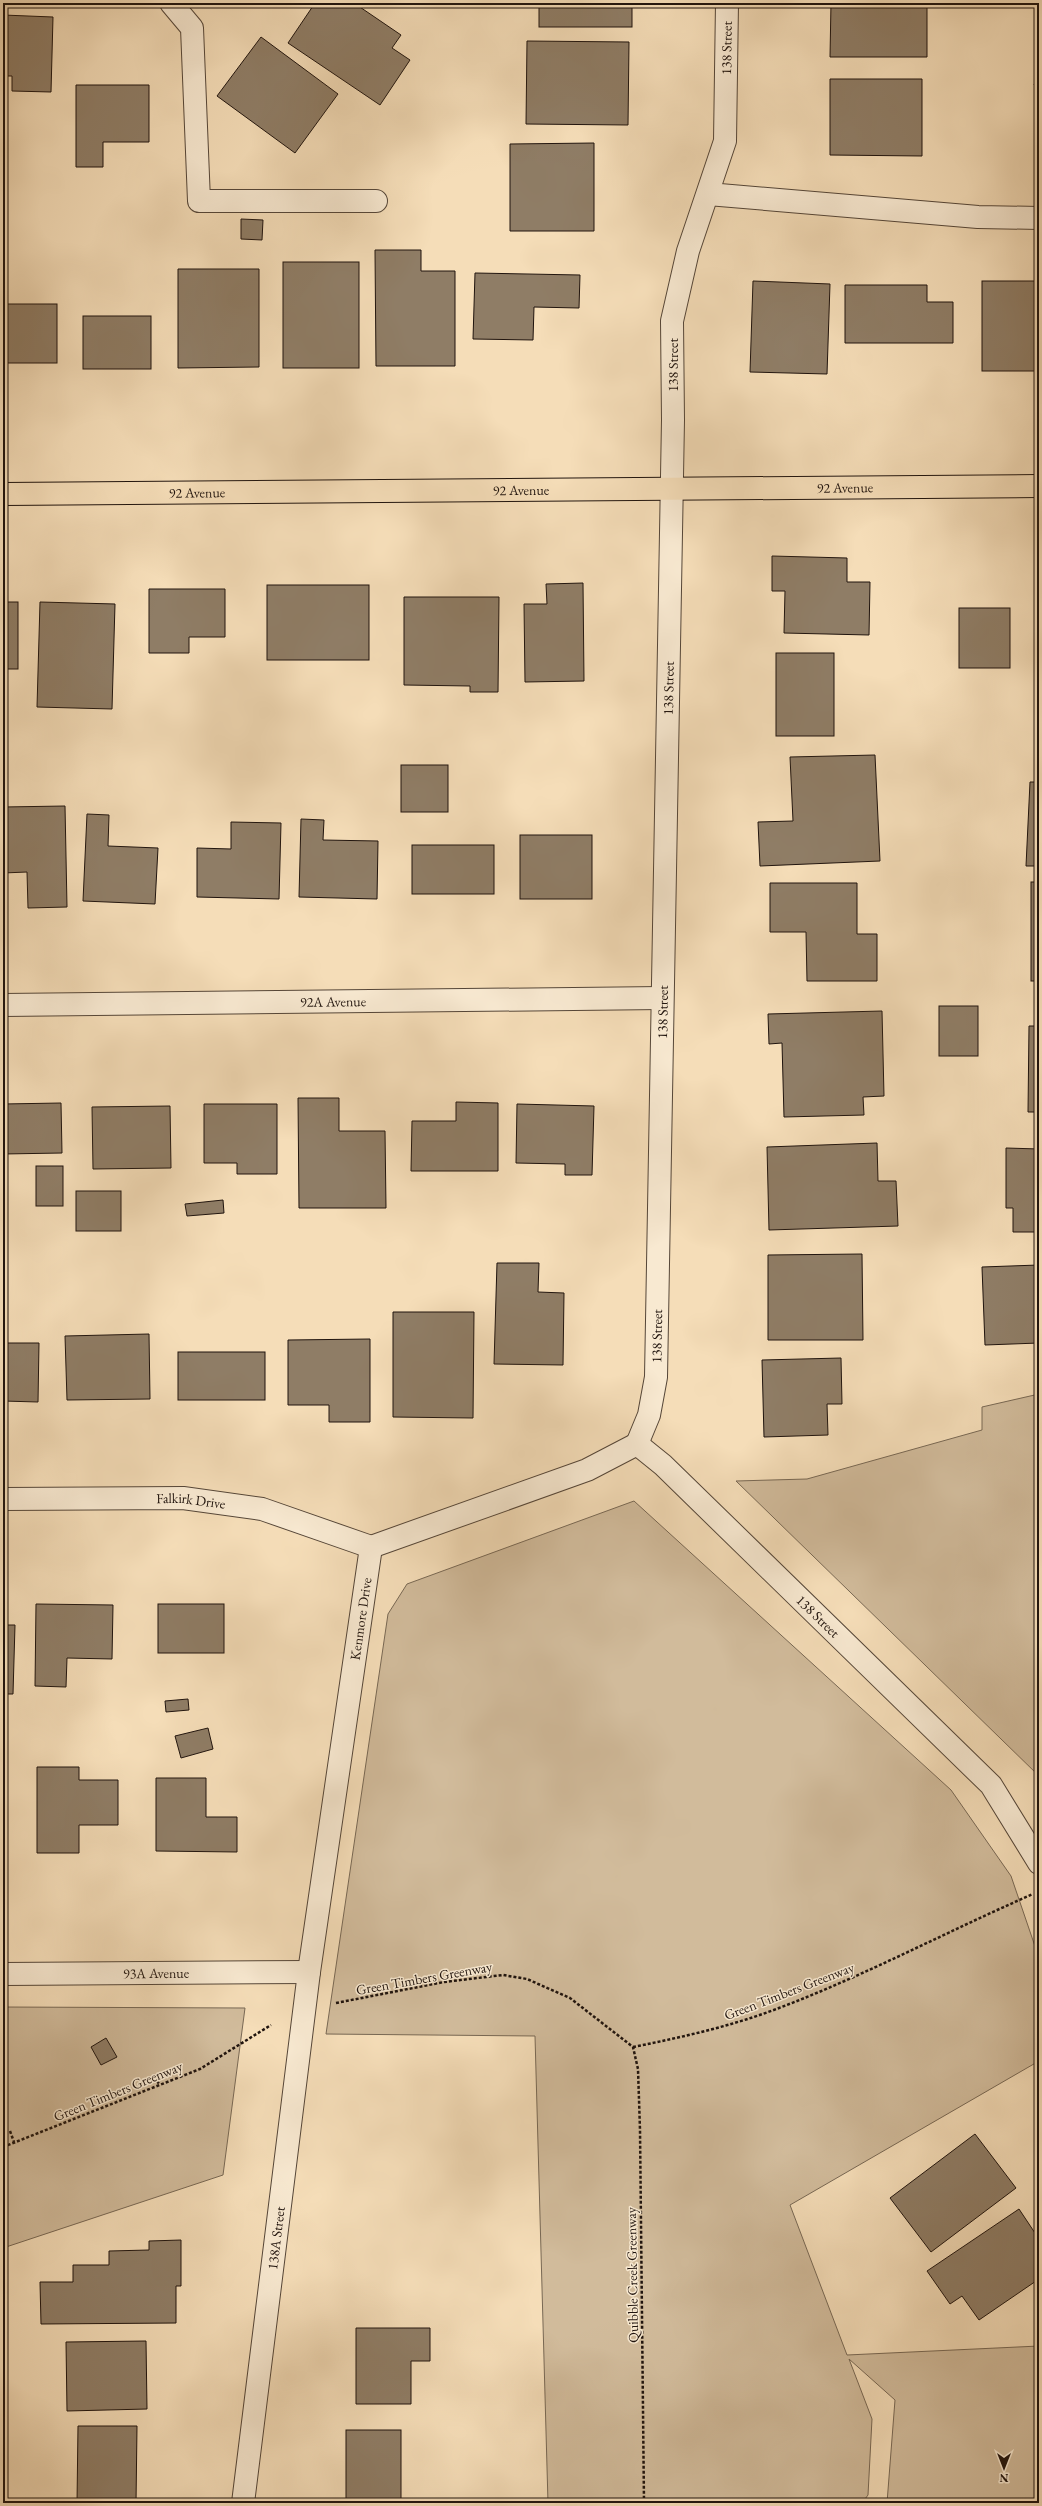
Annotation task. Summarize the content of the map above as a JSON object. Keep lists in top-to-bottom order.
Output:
{
  "streets": {
    "main road": ["92 Avenue"],
    "street": [
      "138 Street",
      "92A Avenue",
      "Falkirk Drive",
      "Kenmore Drive",
      "93A Avenue",
      "138A Street"
    ],
    "path": ["Green Timbers Greenway", "Quibble Creek Greenway"]
  },
  "crossings": [
    ["138 Street", "92 Avenue"],
    ["138 Street", "92A Avenue"],
    ["Falkirk Drive", "Kenmore Drive"],
    ["Kenmore Drive", "93A Avenue"],
    ["Kenmore Drive", "138A Street"],
    ["93A Avenue", "138A Street"],
    ["Green Timbers Greenway", "Quibble Creek Greenway"]
  ],
  "north": "bottom"
}
